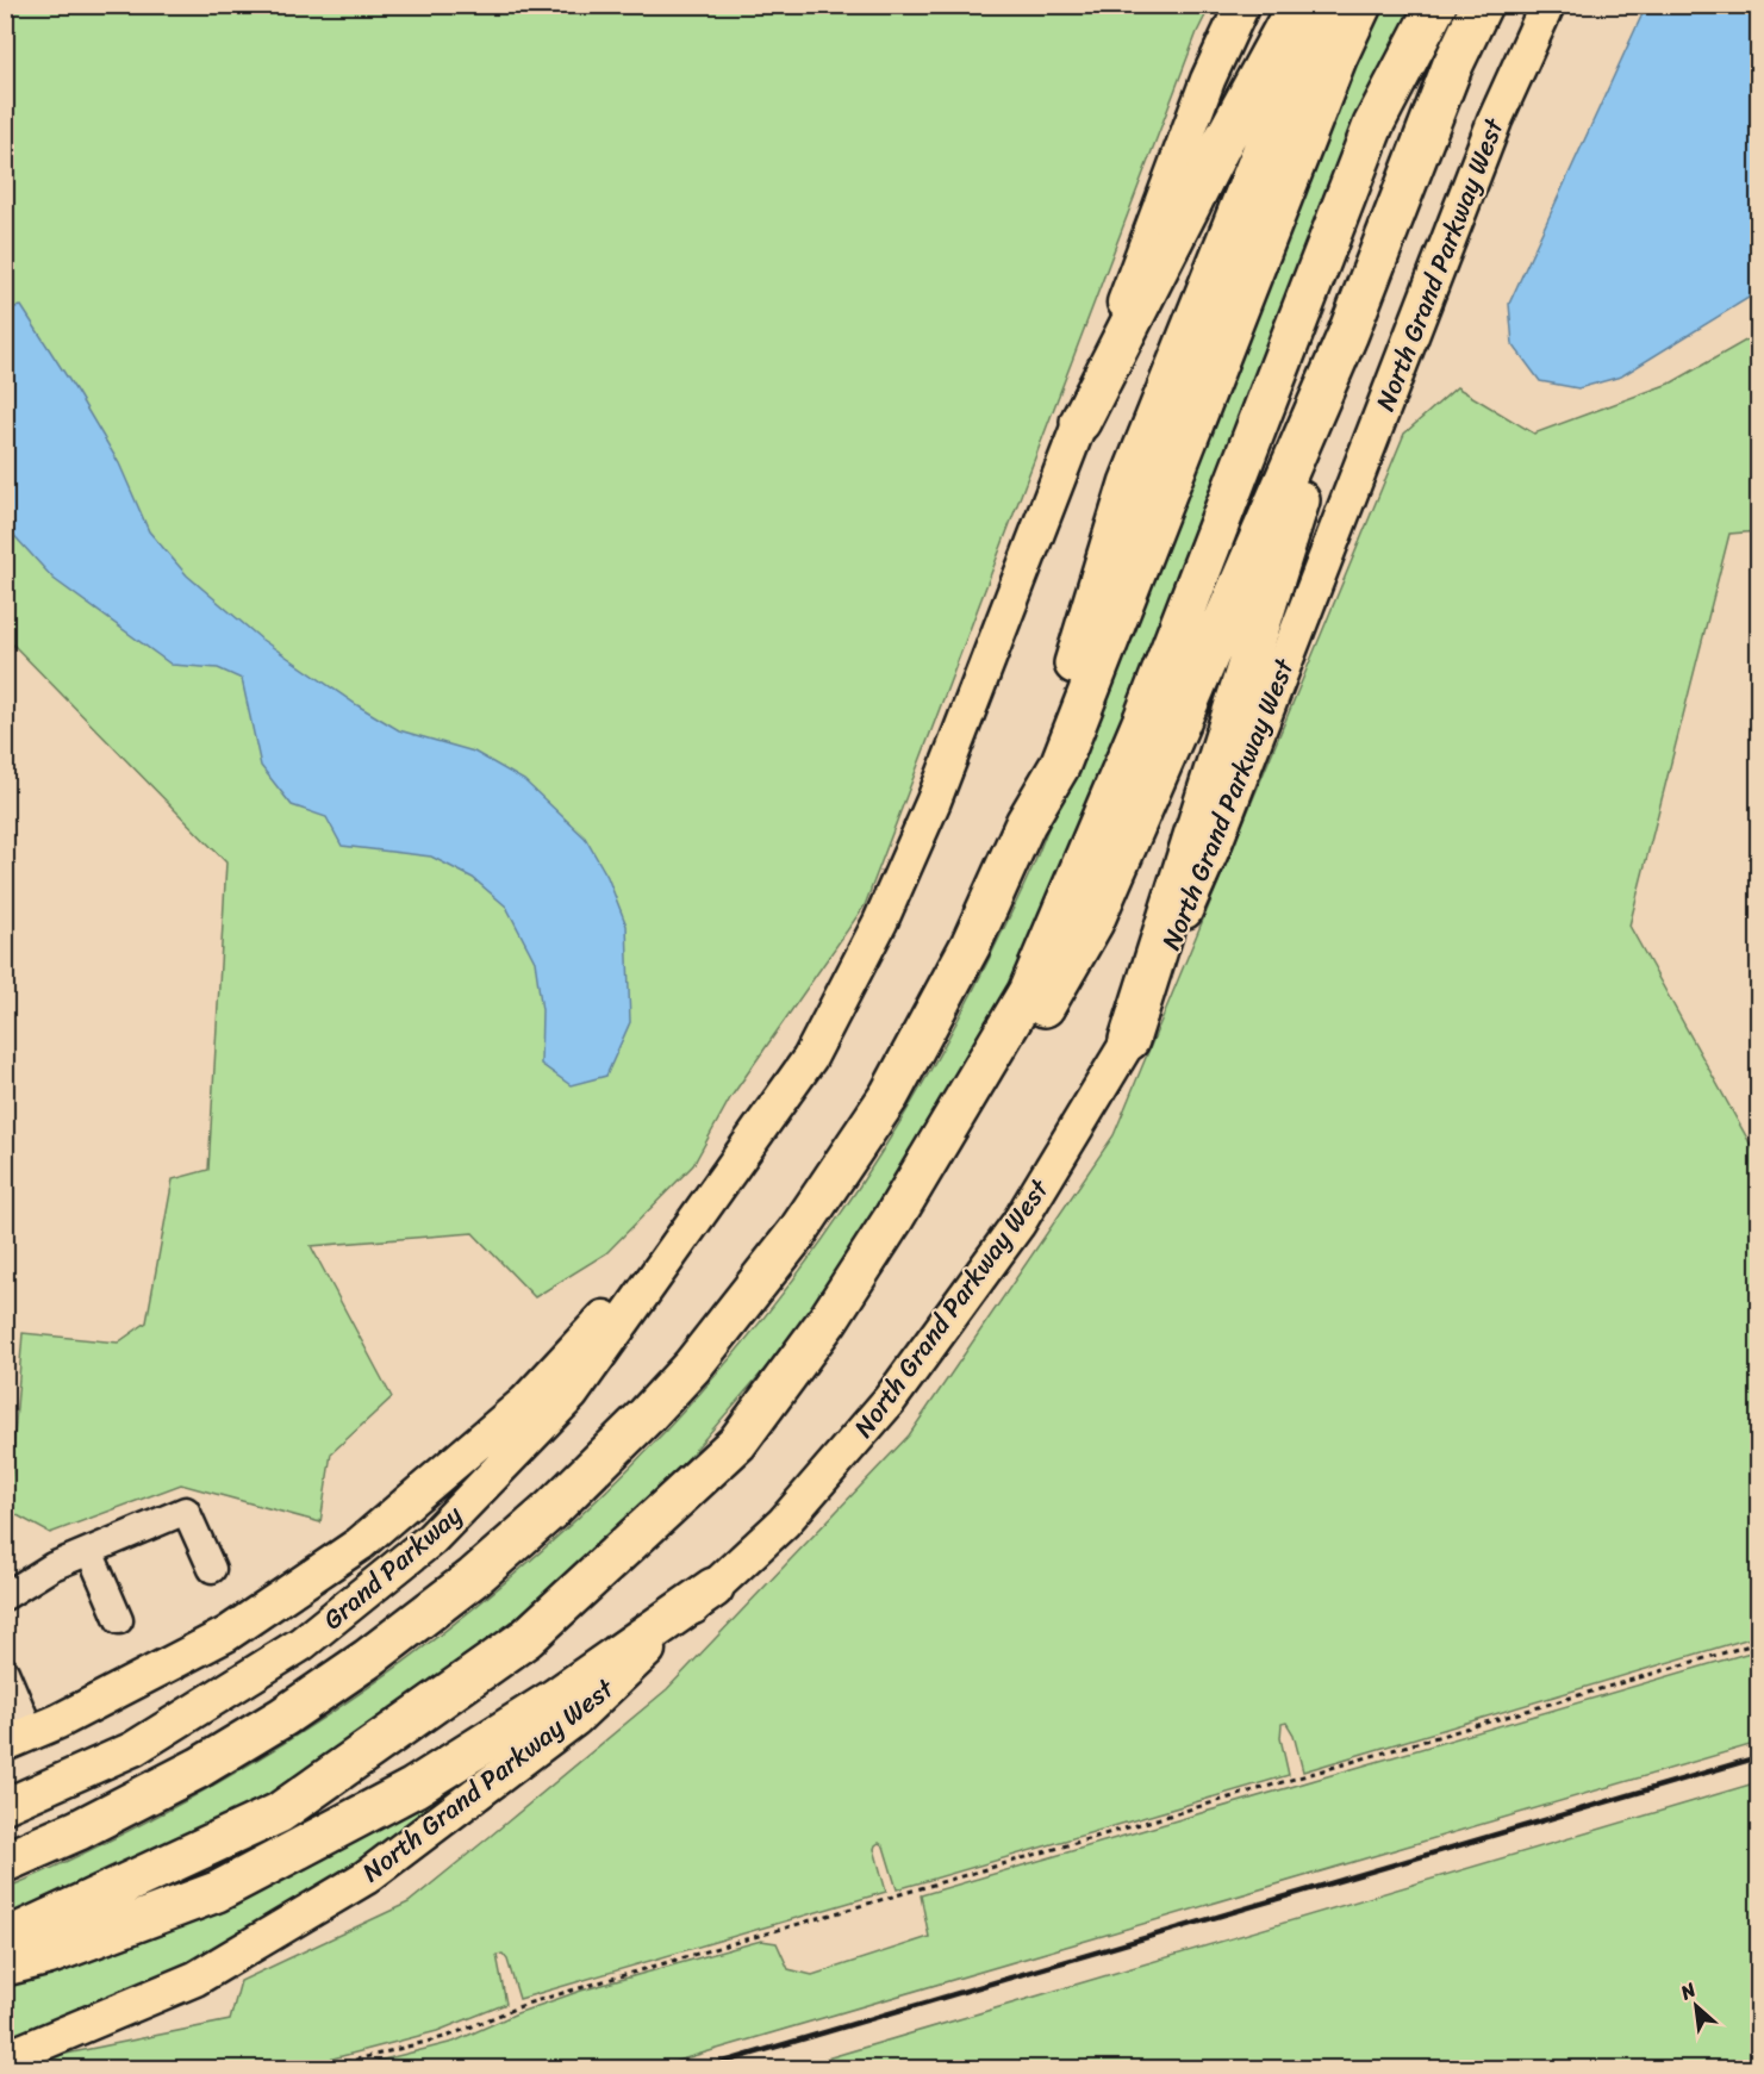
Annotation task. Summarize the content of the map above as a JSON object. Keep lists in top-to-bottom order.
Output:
{
  "streets": {
    "main road": ["North Grand Parkway West", "Grand Parkway"]
  },
  "north": "top left"
}
